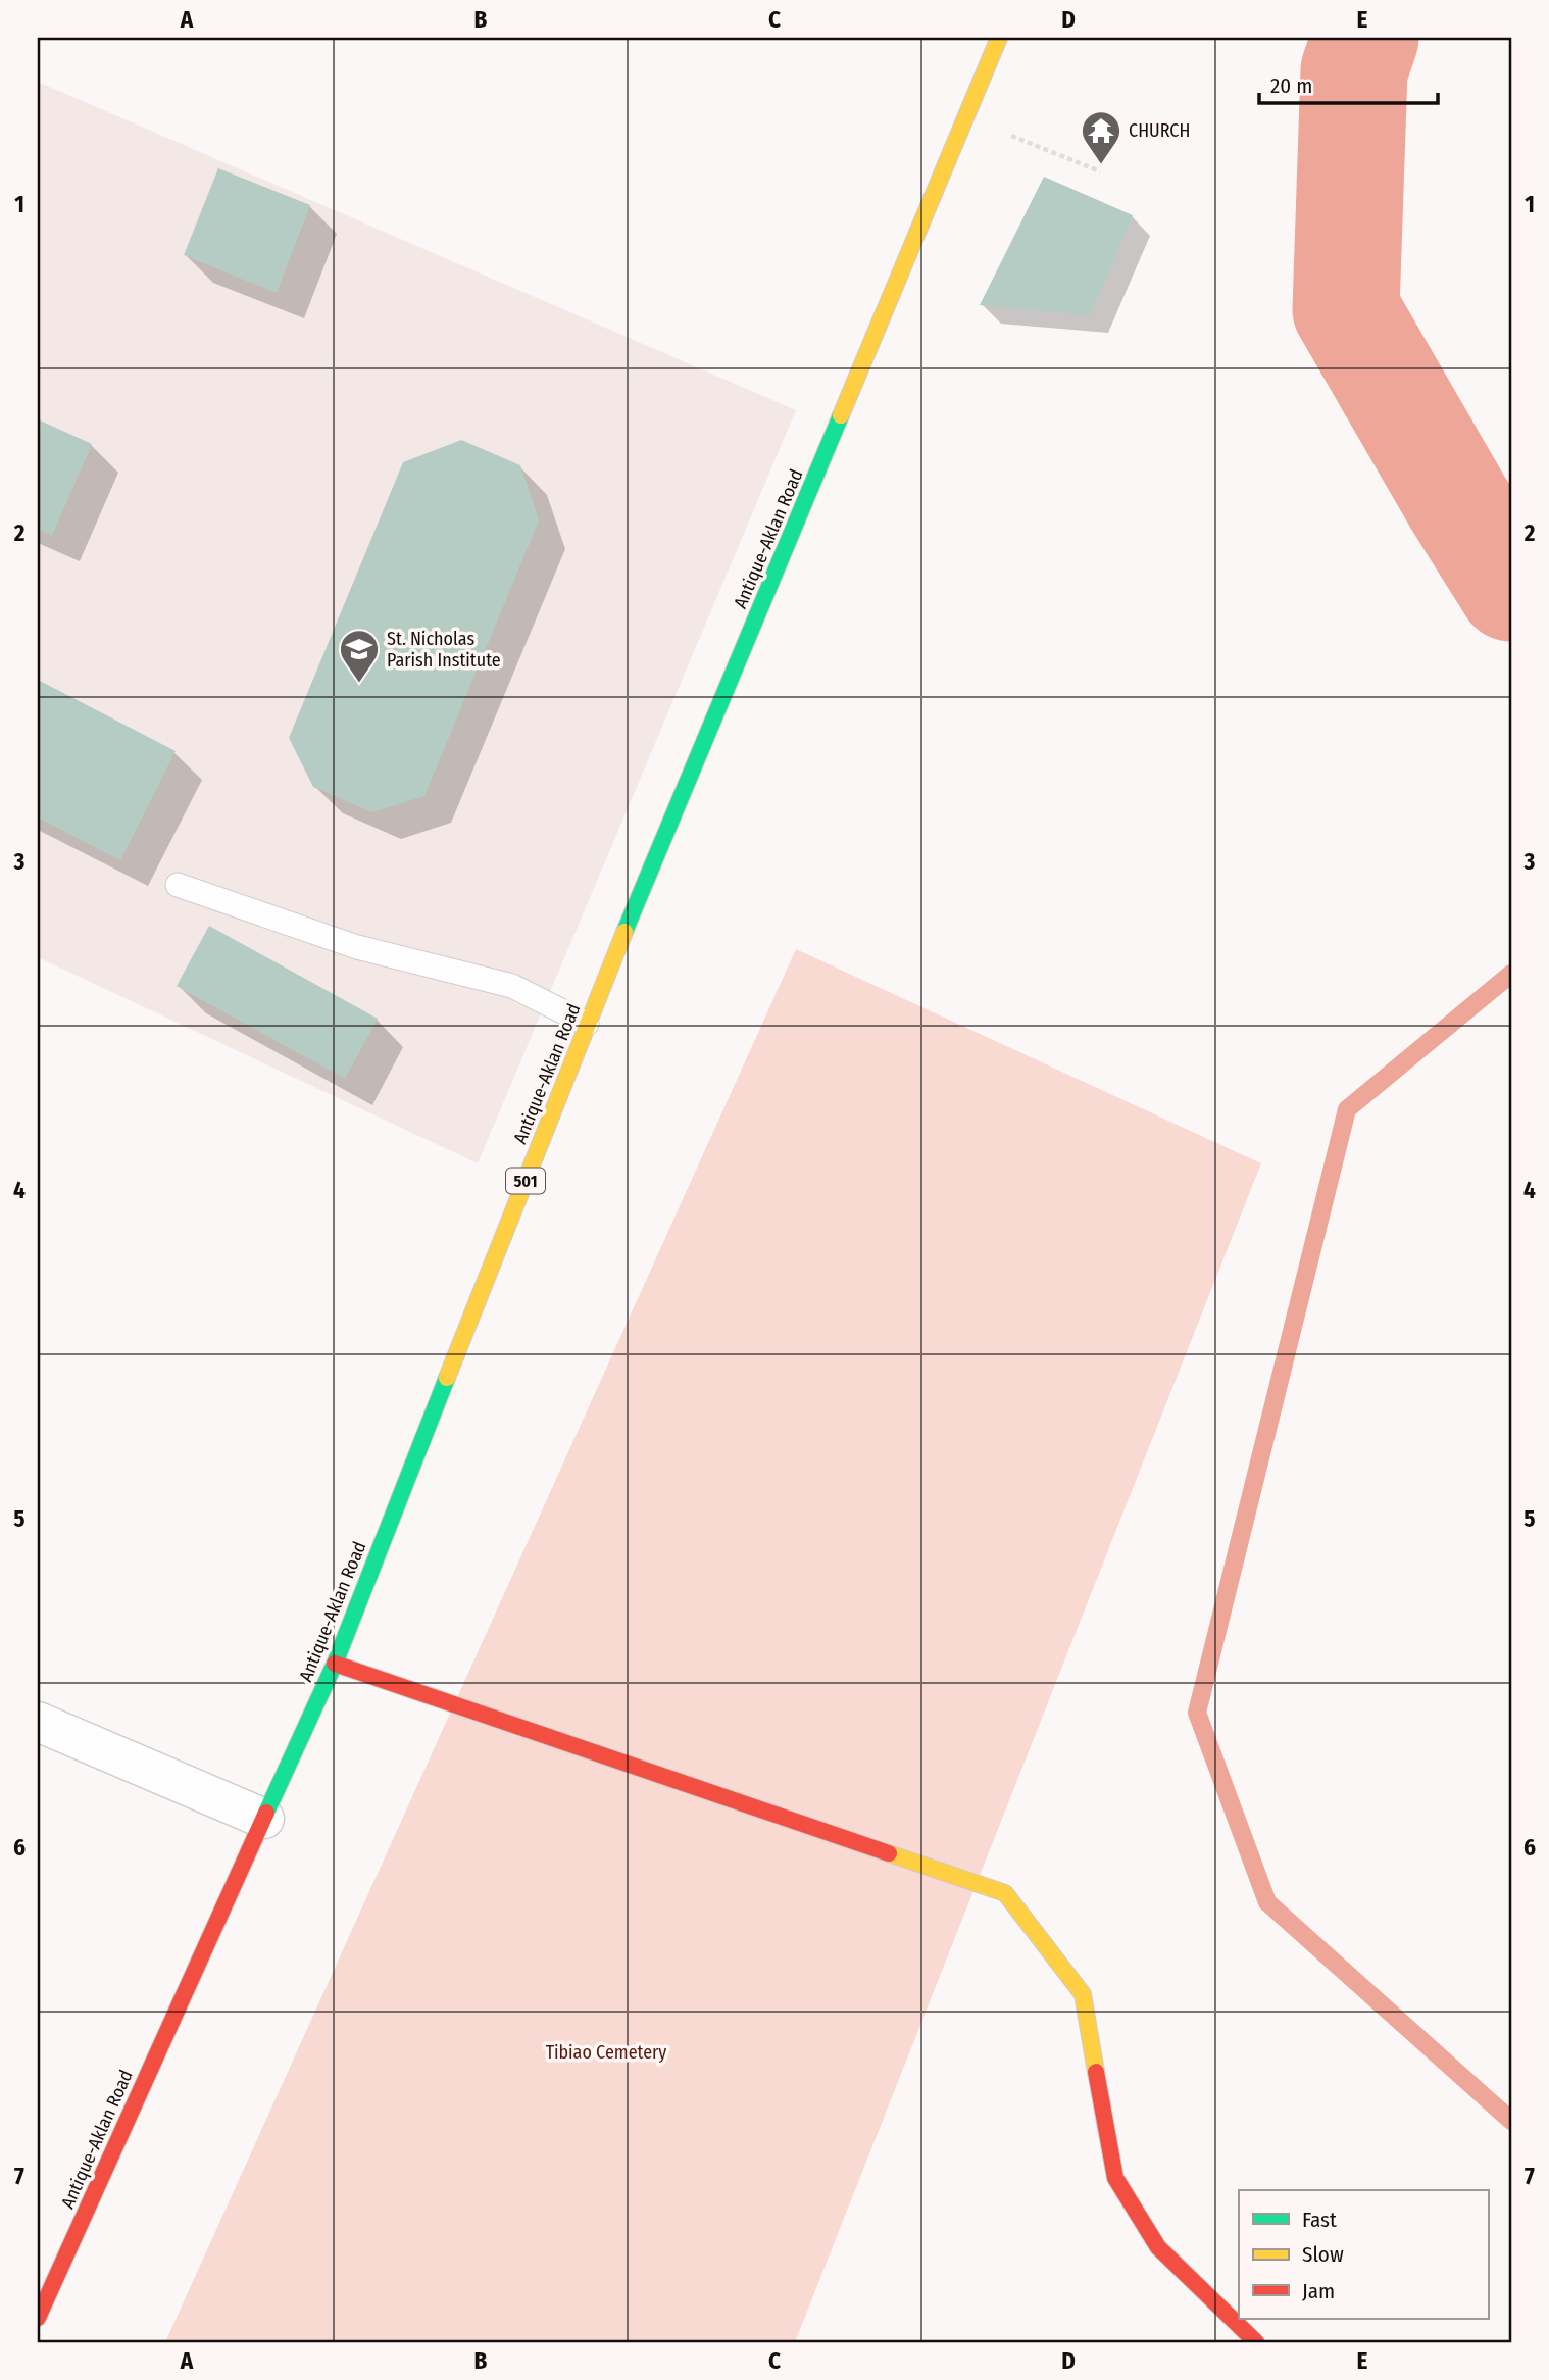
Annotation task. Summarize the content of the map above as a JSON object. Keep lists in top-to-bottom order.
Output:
{
  "streets": {
    "main road": ["Antique-Aklan Road", "501"]
  },
  "parks": ["Tibiao Cemetery"],
  "places": {
    "temple": ["CHURCH"],
    "school or university": ["St. Nicholas Parish Institute"]
  },
  "legend": ["Fast", "Slow", "Jam"],
  "scale_bar": "20 m",
  "grid": {
    "columns": [
      "A",
      "B",
      "C",
      "D",
      "E"
    ],
    "rows": [
      "1",
      "2",
      "3",
      "4",
      "5",
      "6",
      "7"
    ]
  }
}
